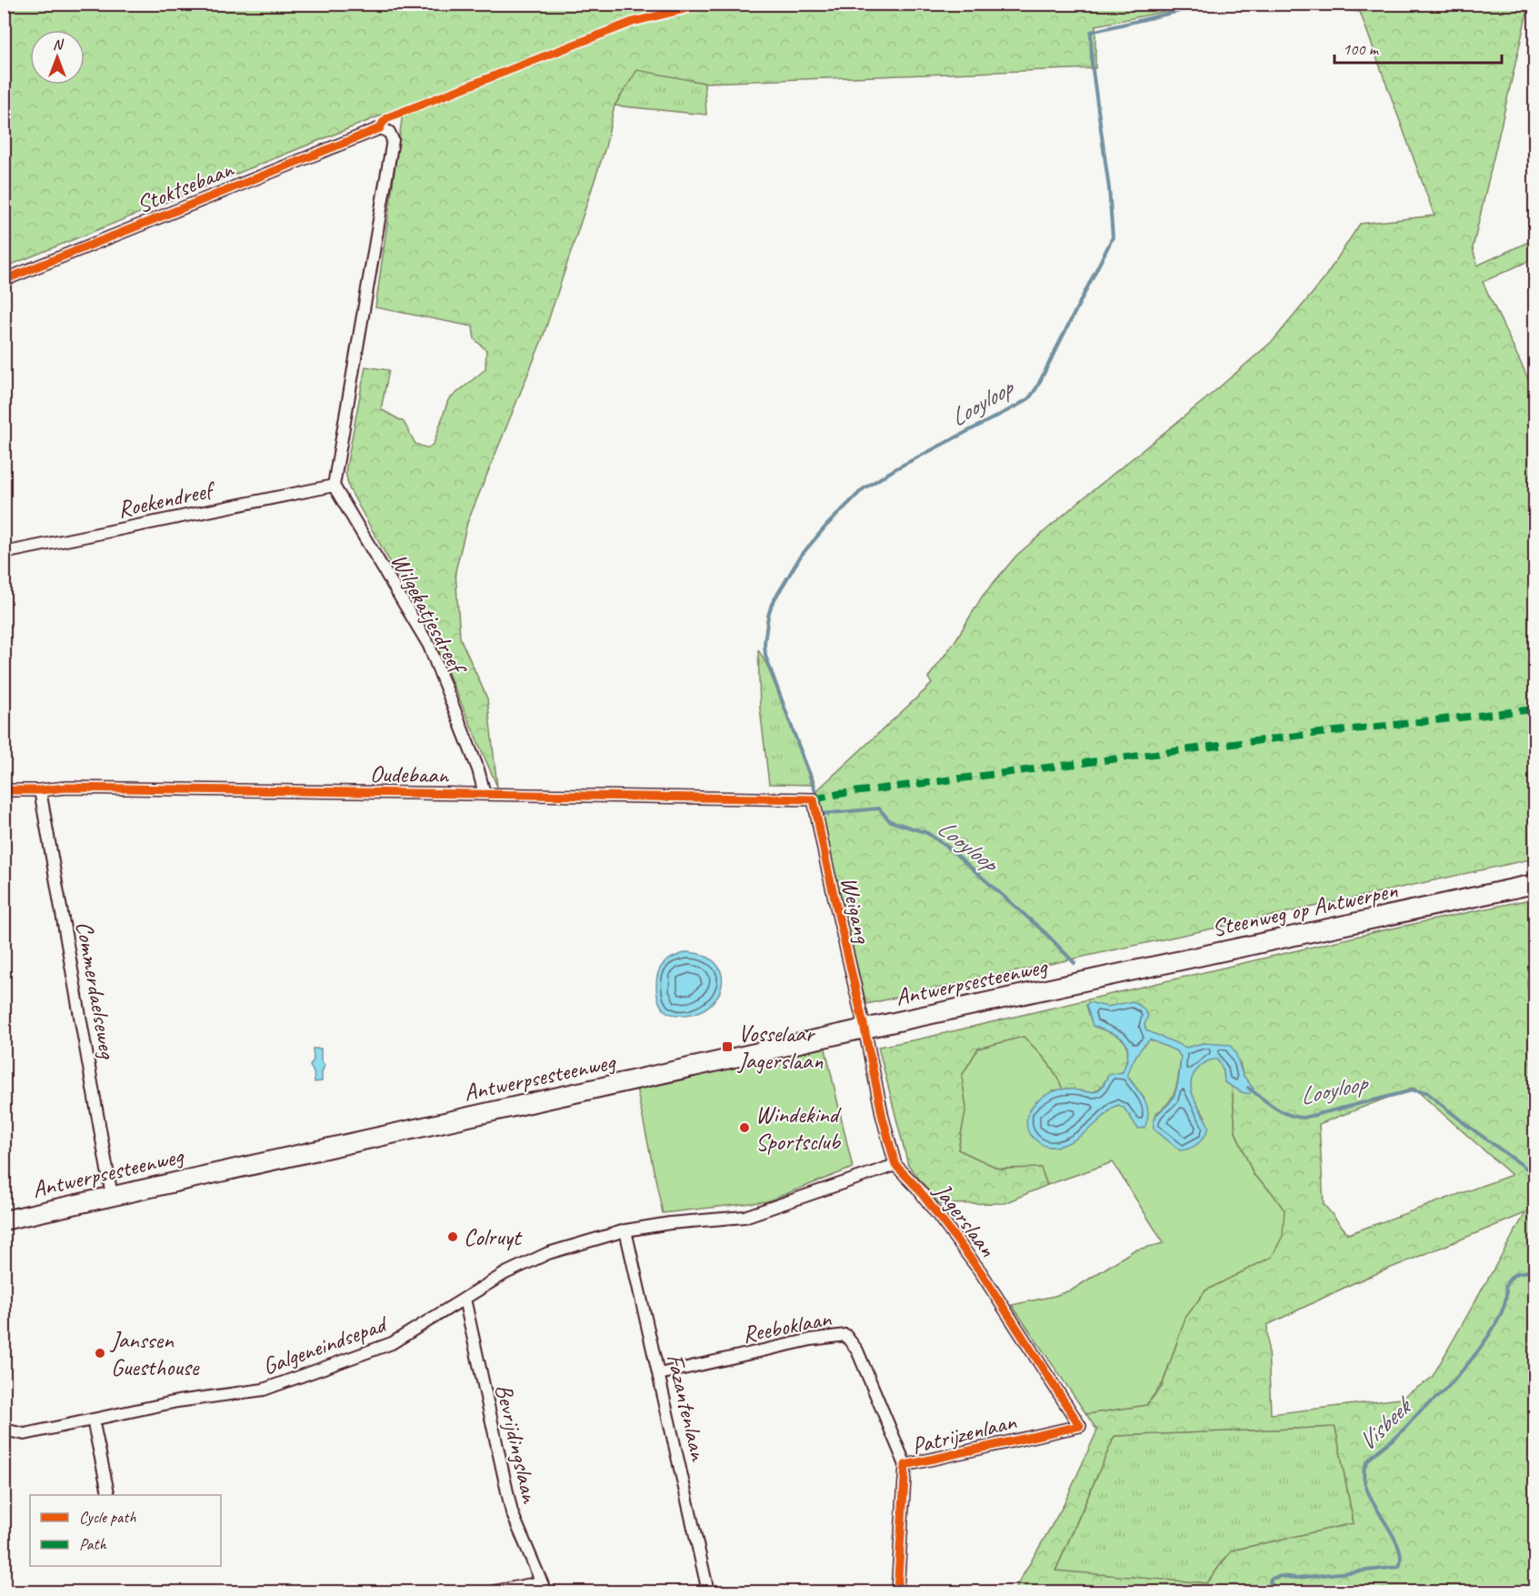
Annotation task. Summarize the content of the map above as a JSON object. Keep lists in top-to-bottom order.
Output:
{
  "streets": {
    "main road": ["Steenweg op Antwerpen", "Antwerpsesteenweg"],
    "street": [
      "Stoktsebaan",
      "Roekendreef",
      "Wilgekatjesdreef",
      "Oudebaan",
      "Weigang",
      "Commerdaelseweg",
      "Jagerslaan",
      "Reeboklaan",
      "Galgeneindsepad",
      "Fazantenlaan",
      "Patrijzenlaan",
      "Bevrijdingslaan"
    ]
  },
  "crossings": [
    ["Stoktsebaan", "Roekendreef"],
    ["Stoktsebaan", "Wilgekatjesdreef"],
    ["Roekendreef", "Wilgekatjesdreef"],
    ["Wilgekatjesdreef", "Oudebaan"],
    ["Oudebaan", "Weigang"],
    ["Oudebaan", "Commerdaelseweg"],
    ["Steenweg op Antwerpen", "Antwerpsesteenweg"],
    ["Weigang", "Antwerpsesteenweg"],
    ["Weigang", "Jagerslaan"],
    ["Antwerpsesteenweg", "Commerdaelseweg"],
    ["Antwerpsesteenweg", "Jagerslaan"],
    ["Jagerslaan", "Galgeneindsepad"],
    ["Jagerslaan", "Patrijzenlaan"],
    ["Reeboklaan", "Fazantenlaan"],
    ["Reeboklaan", "Patrijzenlaan"],
    ["Galgeneindsepad", "Fazantenlaan"],
    ["Galgeneindsepad", "Bevrijdingslaan"]
  ],
  "water": ["Looyloop", "Visbeek"],
  "places": {
    "transit": ["Vosselaar Jagerslaan"],
    "other": ["Windekind Sportsclub", "Colruyt", "Janssen Guesthouse"]
  },
  "legend": ["Cycle path", "Path"],
  "scale_bar": "100 m",
  "north": "top"
}
